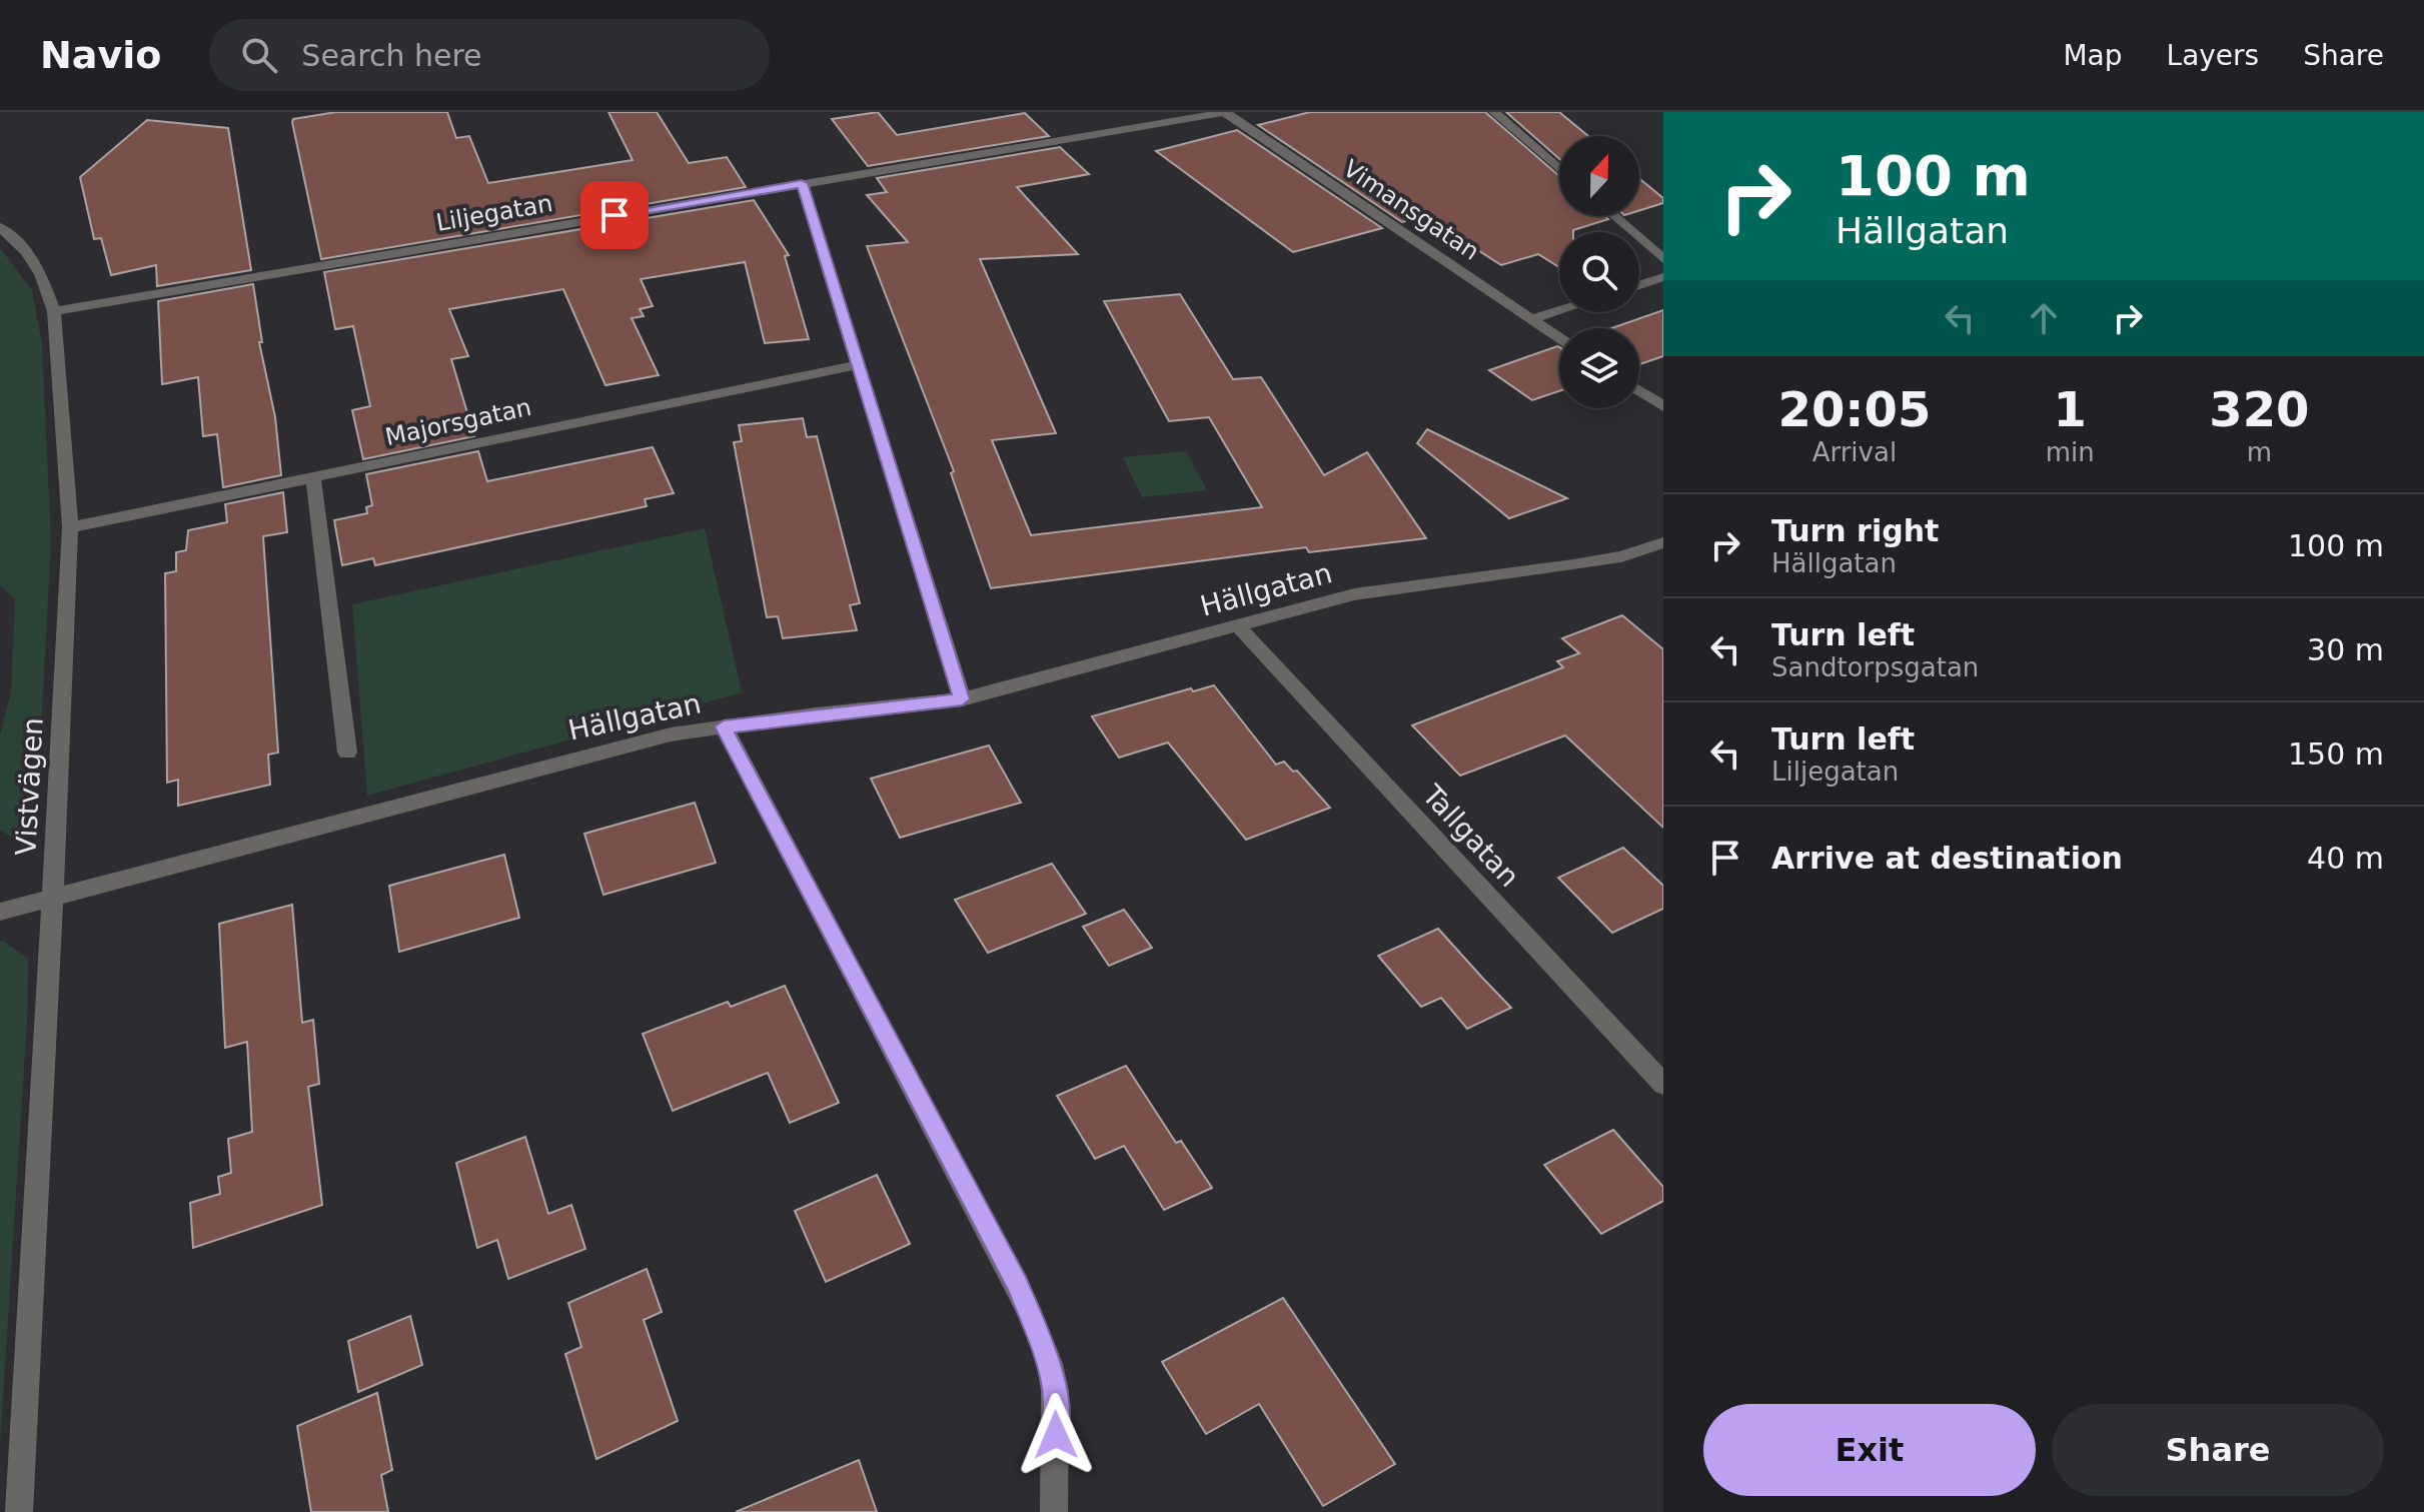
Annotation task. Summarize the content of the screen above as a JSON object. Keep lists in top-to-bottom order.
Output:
{
  "streets": {
    "street": [
      "Vimansgatan",
      "Liljegatan",
      "Majorsgatan",
      "Hällgatan",
      "Vistvägen",
      "Tallgatan"
    ]
  },
  "crossings": [
    ["Vimansgatan", "Liljegatan"],
    ["Liljegatan", "Vistvägen"],
    ["Majorsgatan", "Vistvägen"],
    ["Hällgatan", "Vistvägen"],
    ["Hällgatan", "Tallgatan"]
  ],
  "north": "top",
  "page": {
    "header": "Navio",
    "search": "Search here",
    "nav": ["Map", "Layers", "Share"],
    "turn": ["100 m", "Hällgatan"],
    "eta": [
      "20:05",
      "Arrival",
      "1",
      "min",
      "320",
      "m"
    ],
    "list": [
      {
        "name": "Turn right",
        "note": "Hällgatan",
        "value": "100 m"
      },
      {
        "name": "Turn left",
        "note": "Sandtorpsgatan",
        "value": "30 m"
      },
      {
        "name": "Turn left",
        "note": "Liljegatan",
        "value": "150 m"
      },
      {
        "name": "Arrive at destination",
        "value": "40 m"
      }
    ],
    "buttons": ["Exit", "Share"]
  }
}
